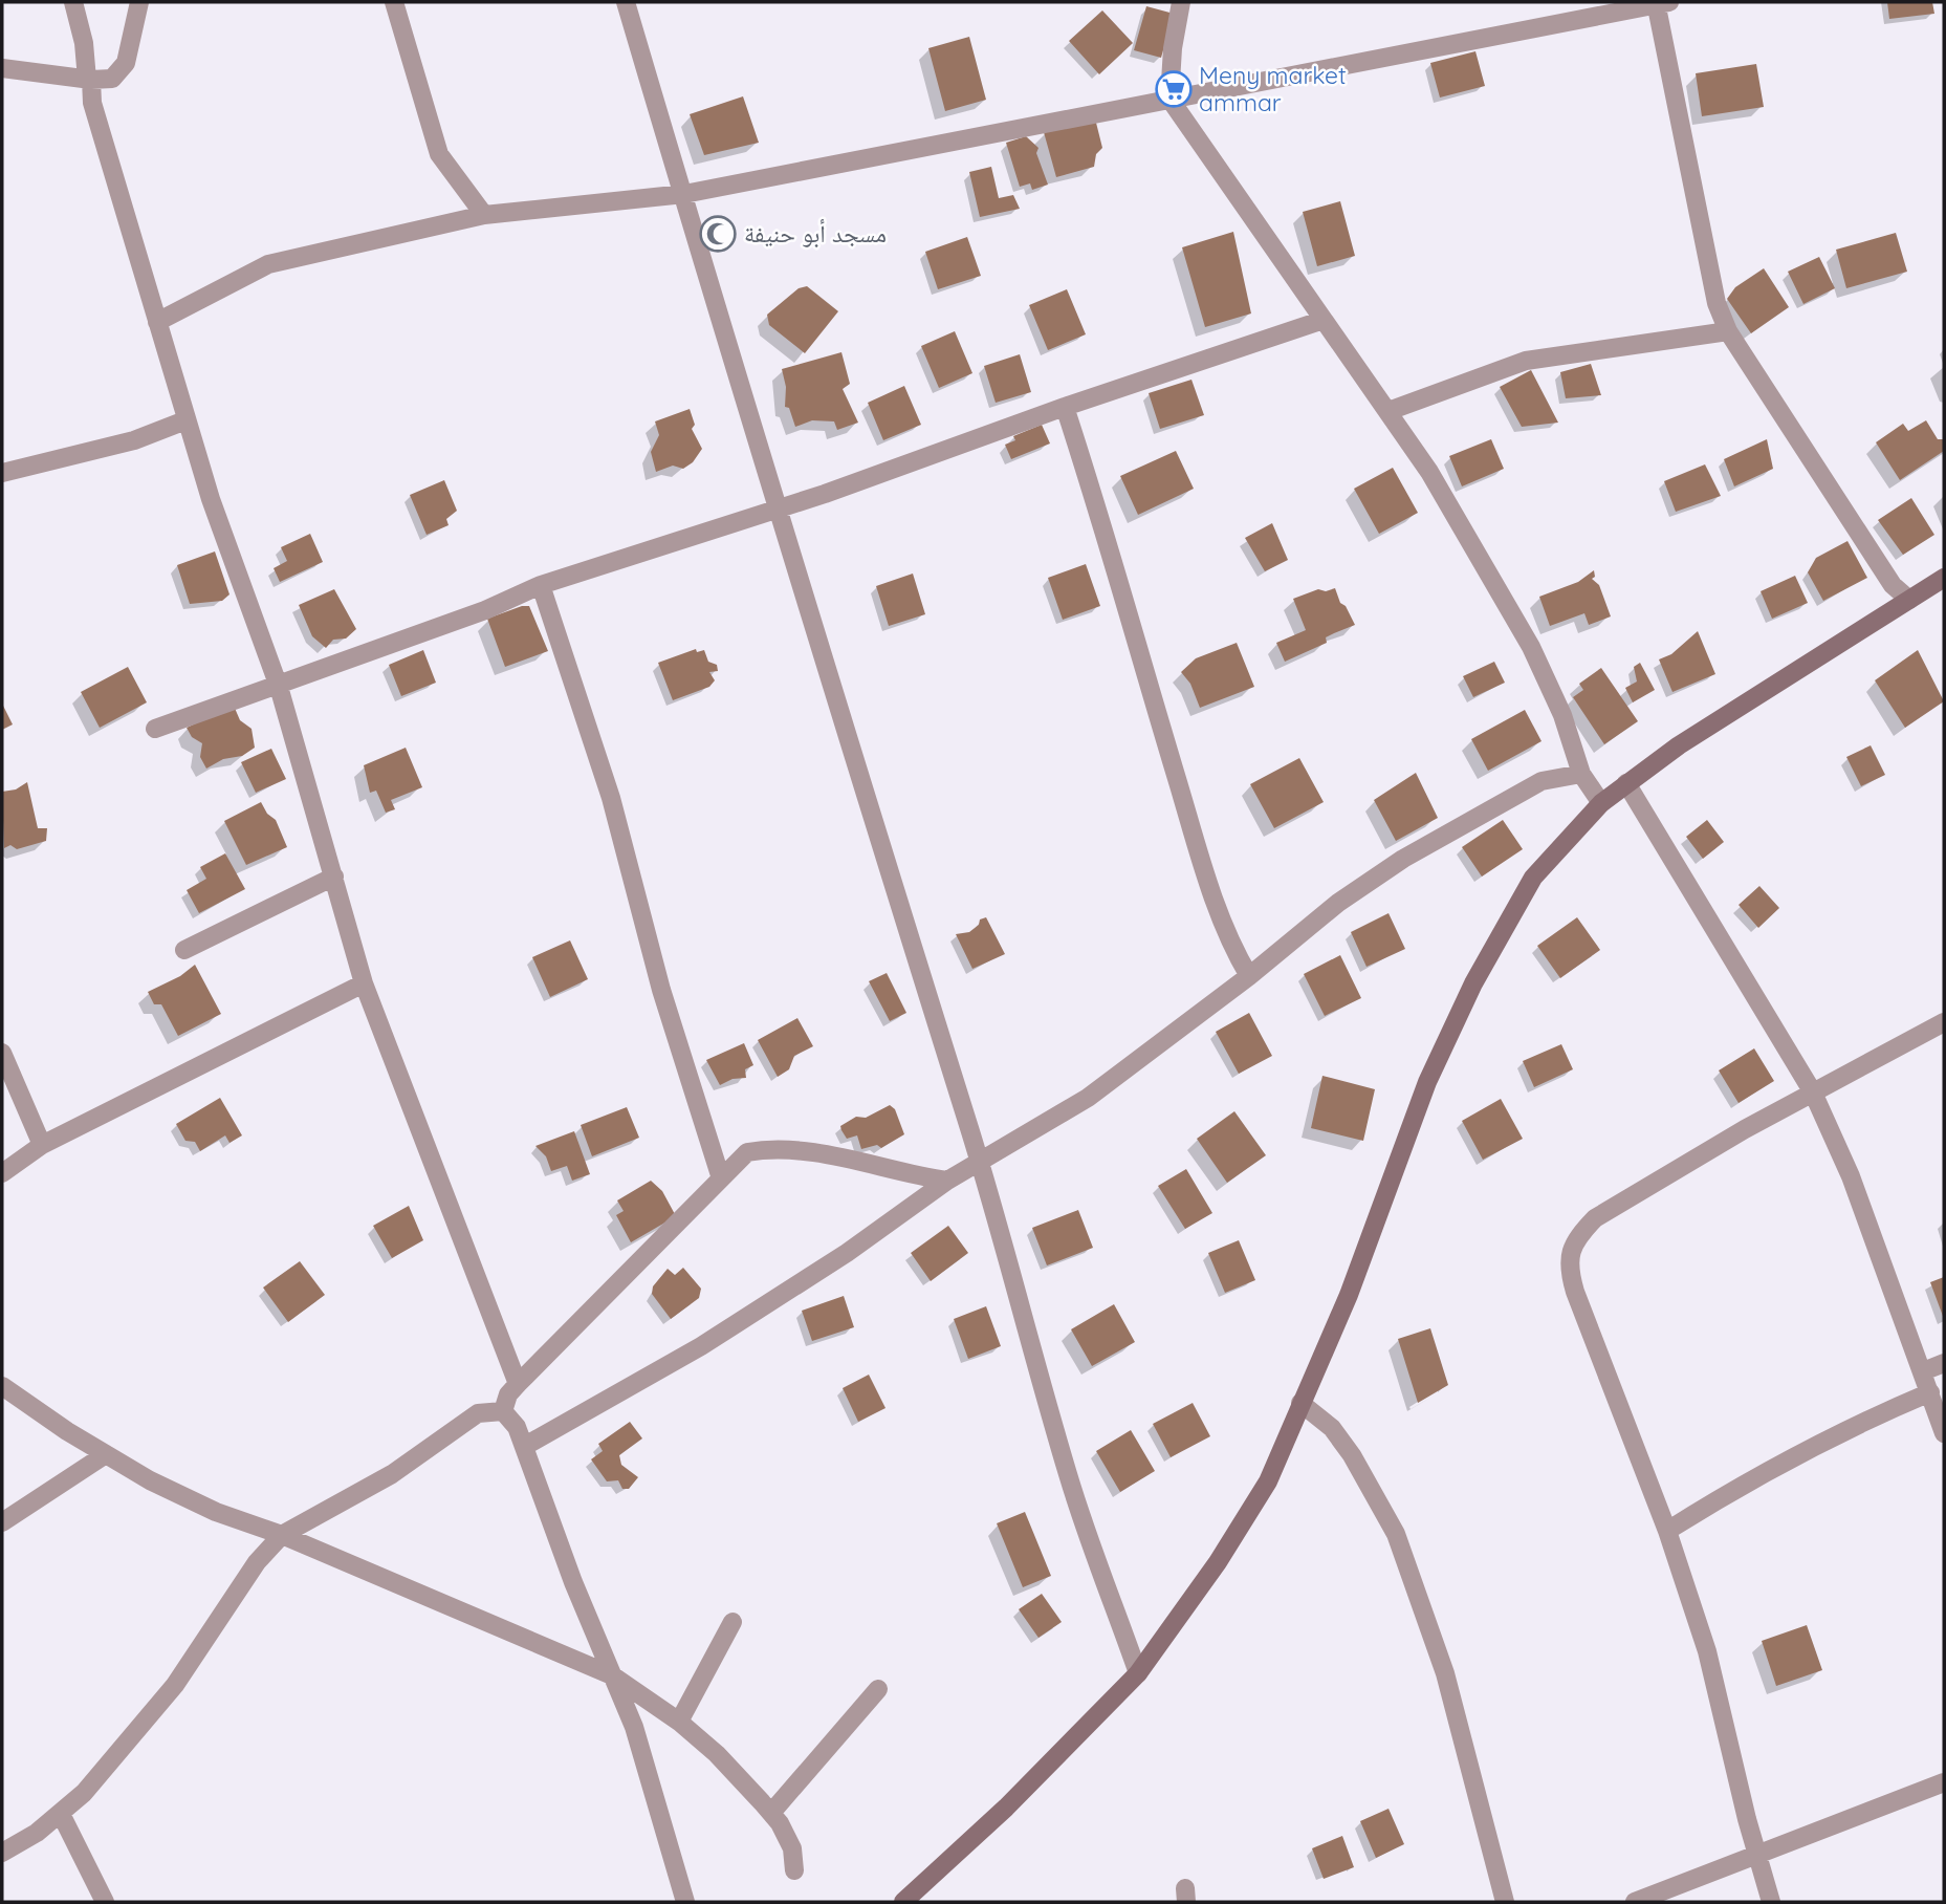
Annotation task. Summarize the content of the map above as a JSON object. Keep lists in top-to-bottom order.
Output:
{
  "places": {
    "supermarket": ["Meny market ammar"],
    "mosque": ["مسجد أبو حنيفة"]
  }
}
